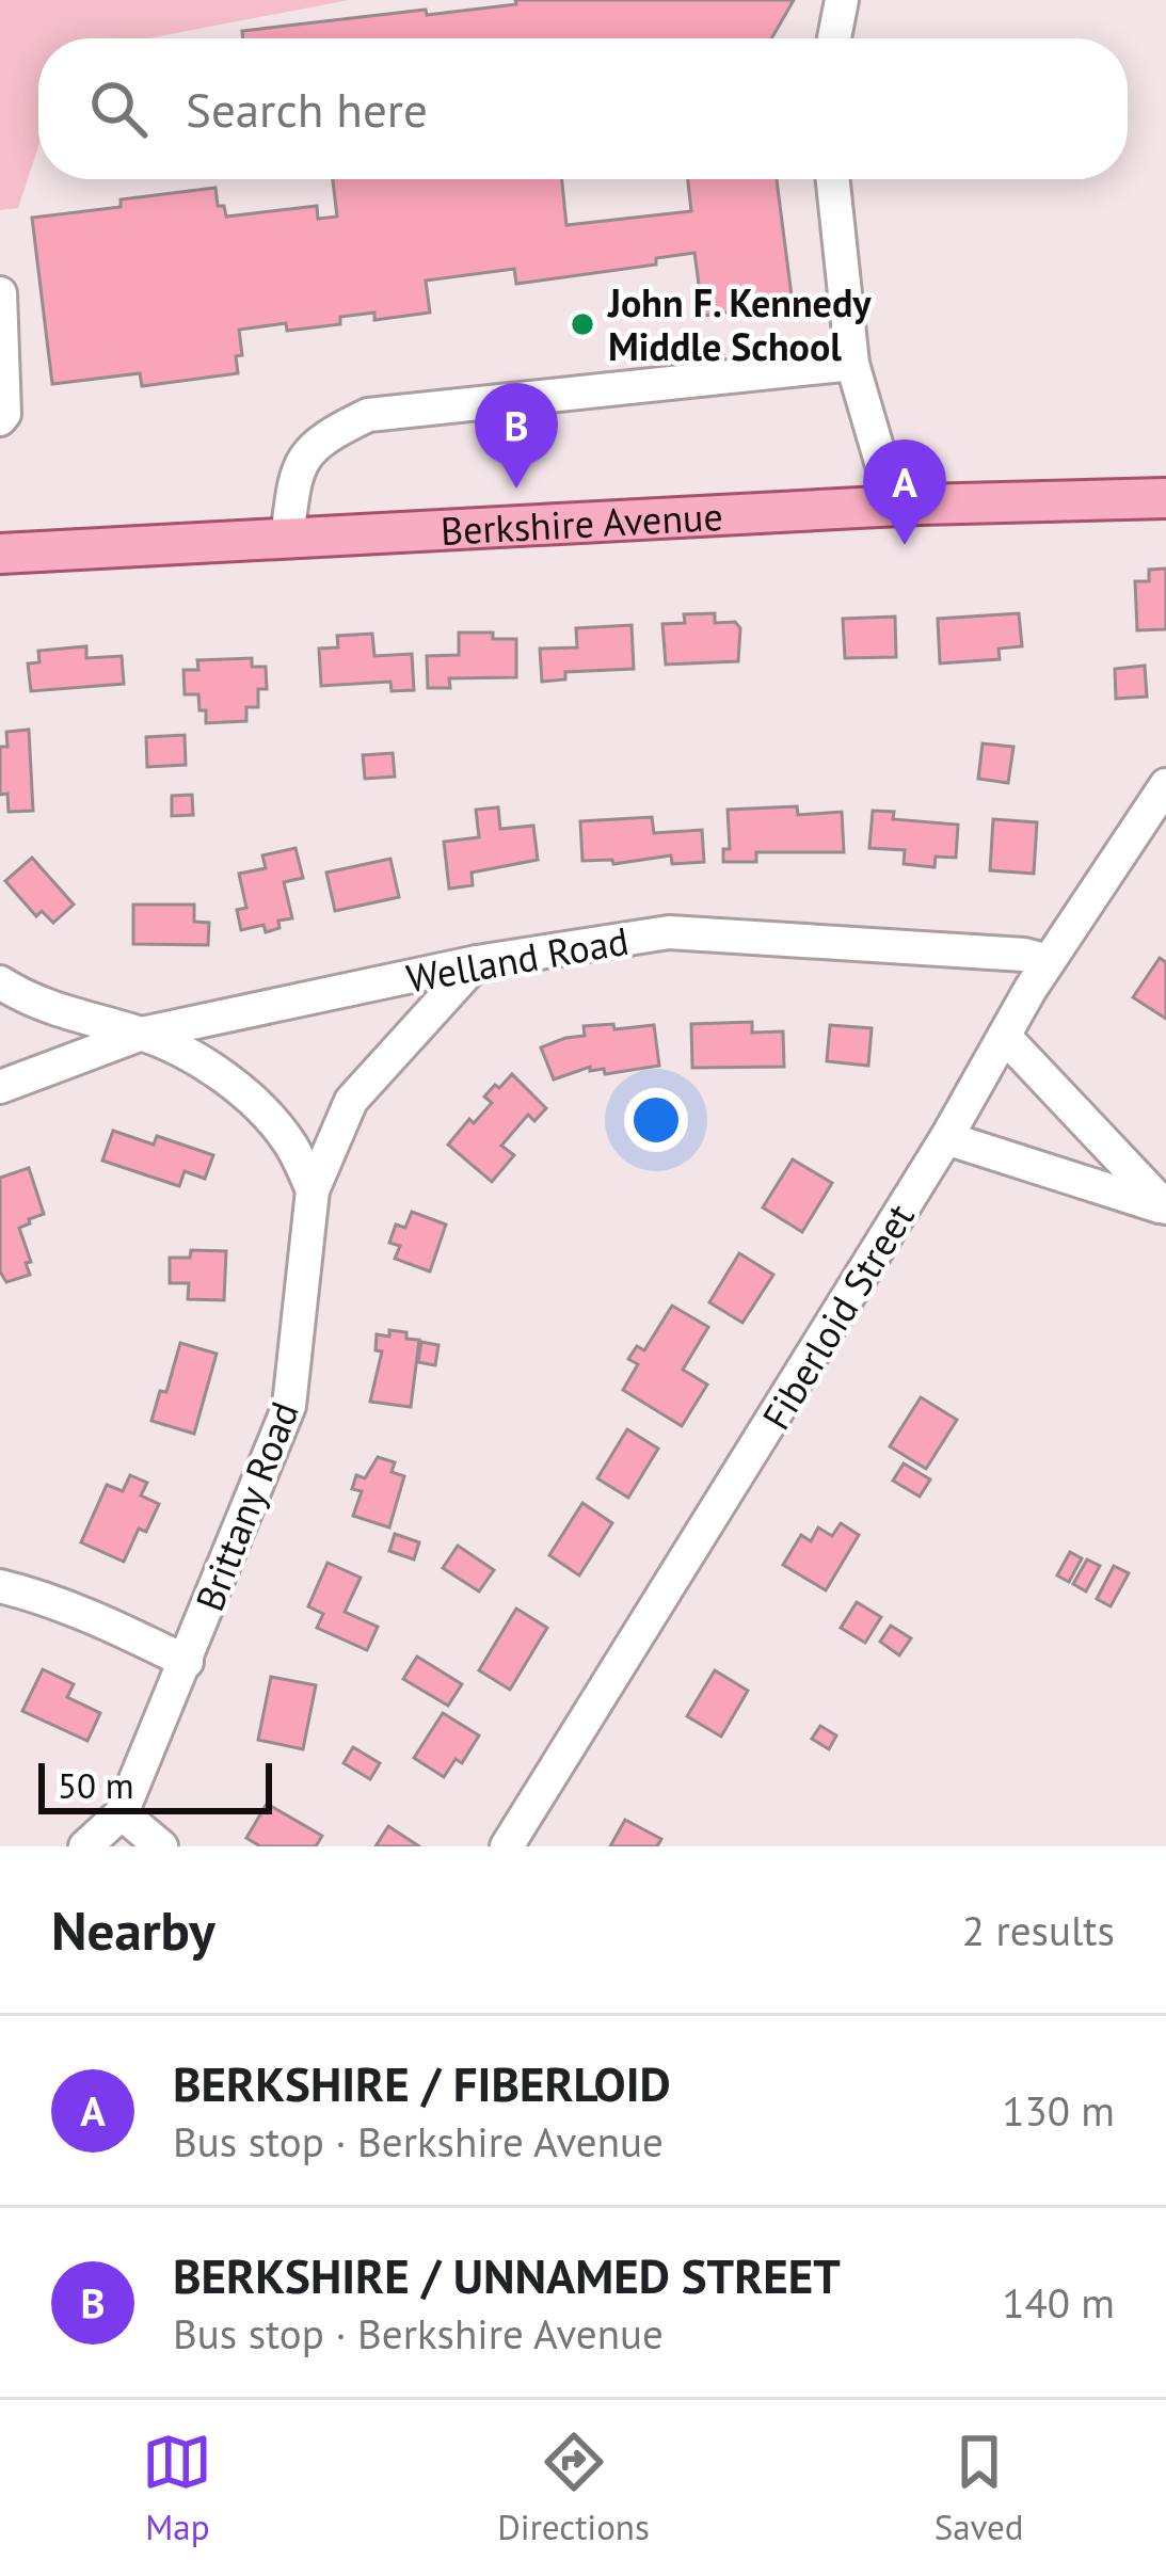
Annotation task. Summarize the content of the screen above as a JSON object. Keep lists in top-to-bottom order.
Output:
{
  "streets": {
    "main road": ["Berkshire Avenue"],
    "street": ["Welland Road", "Fiberloid Street", "Brittany Road"]
  },
  "crossings": [
    ["Welland Road", "Fiberloid Street"],
    ["Welland Road", "Brittany Road"]
  ],
  "places": ["John F. Kennedy Middle School"],
  "scale_bar": "50 m",
  "page": {
    "search": "Search here",
    "pins": ["B", "A"],
    "scale": "50 m",
    "heading": ["Nearby", "2 results"],
    "list": [
      {
        "mark": "A",
        "name": "BERKSHIRE / FIBERLOID",
        "note": "Bus stop · Berkshire Avenue",
        "value": "130 m"
      },
      {
        "mark": "B",
        "name": "BERKSHIRE / UNNAMED STREET",
        "note": "Bus stop · Berkshire Avenue",
        "value": "140 m"
      }
    ],
    "nav": ["Map", "Directions", "Saved"]
  }
}
